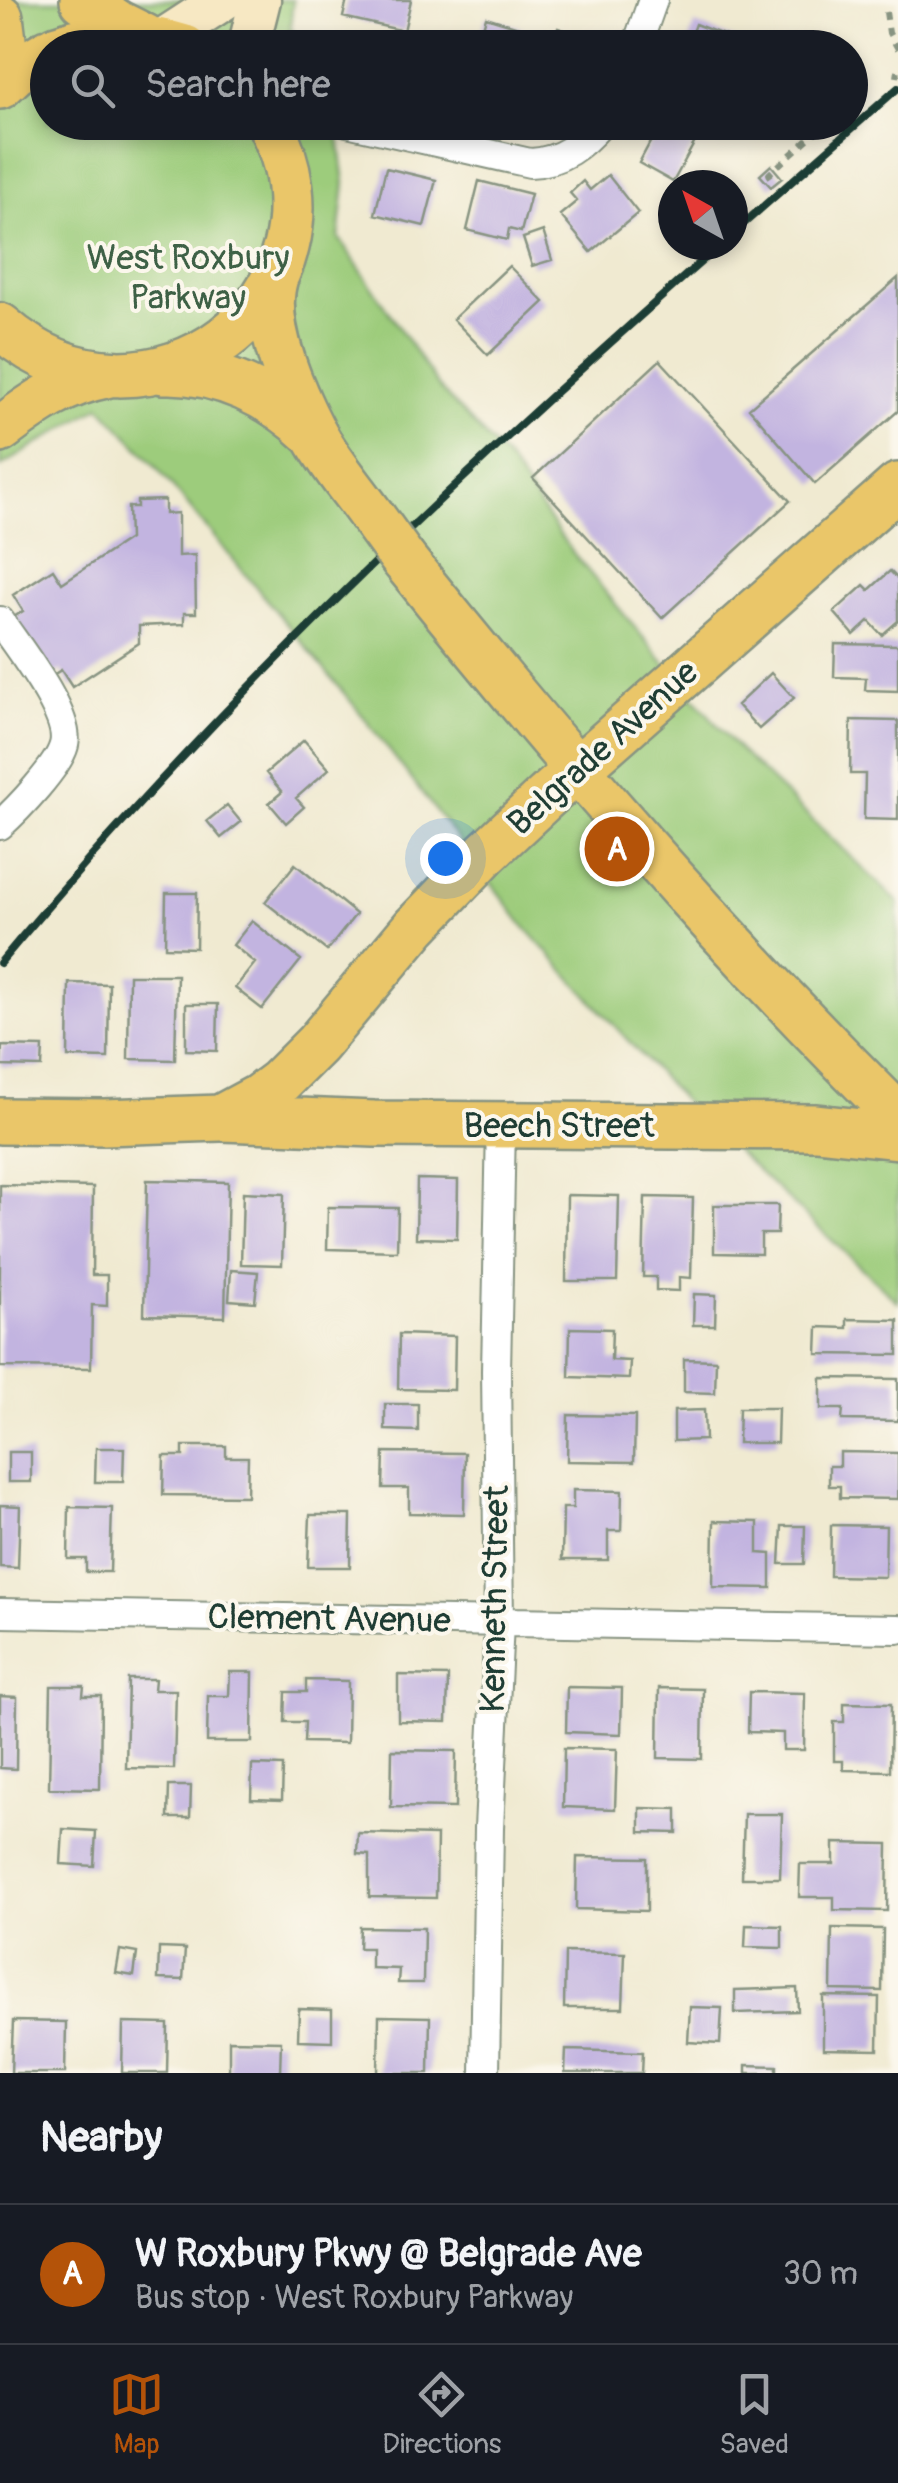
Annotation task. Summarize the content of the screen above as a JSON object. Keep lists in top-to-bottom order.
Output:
{
  "streets": {
    "main road": ["Belgrade Avenue", "Beech Street"],
    "street": ["Kenneth Street", "Clement Avenue"]
  },
  "crossings": [
    ["Belgrade Avenue", "Beech Street"],
    ["Beech Street", "Kenneth Street"],
    ["Kenneth Street", "Clement Avenue"]
  ],
  "parks": ["West Roxbury Parkway"],
  "north": "top left",
  "page": {
    "search": "Search here",
    "pins": "A",
    "heading": "Nearby",
    "list": [
      {
        "mark": "A",
        "name": "W Roxbury Pkwy @ Belgrade Ave",
        "note": "Bus stop · West Roxbury Parkway",
        "value": "30 m"
      }
    ],
    "nav": ["Map", "Directions", "Saved"]
  }
}
